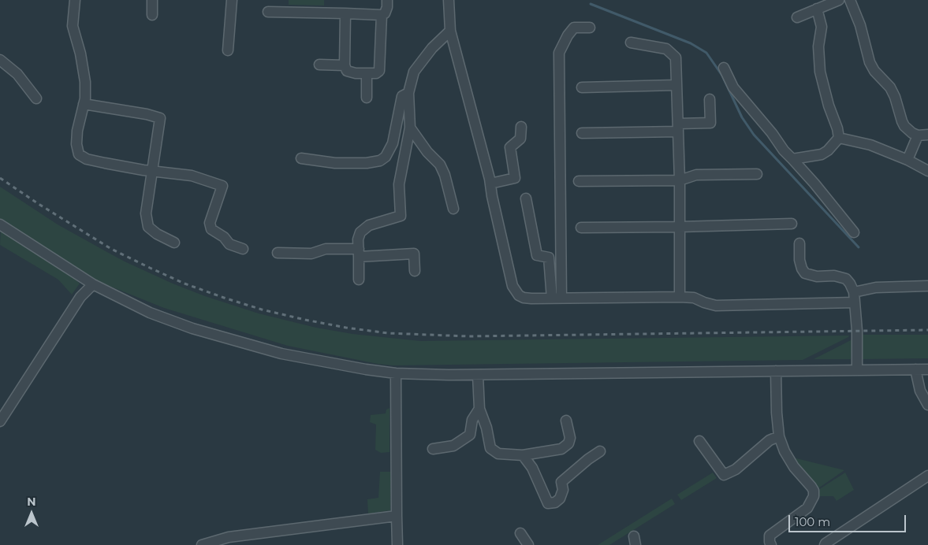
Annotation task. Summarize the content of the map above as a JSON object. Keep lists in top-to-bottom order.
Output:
{
  "scale_bar": "100 m",
  "north": "top"
}
